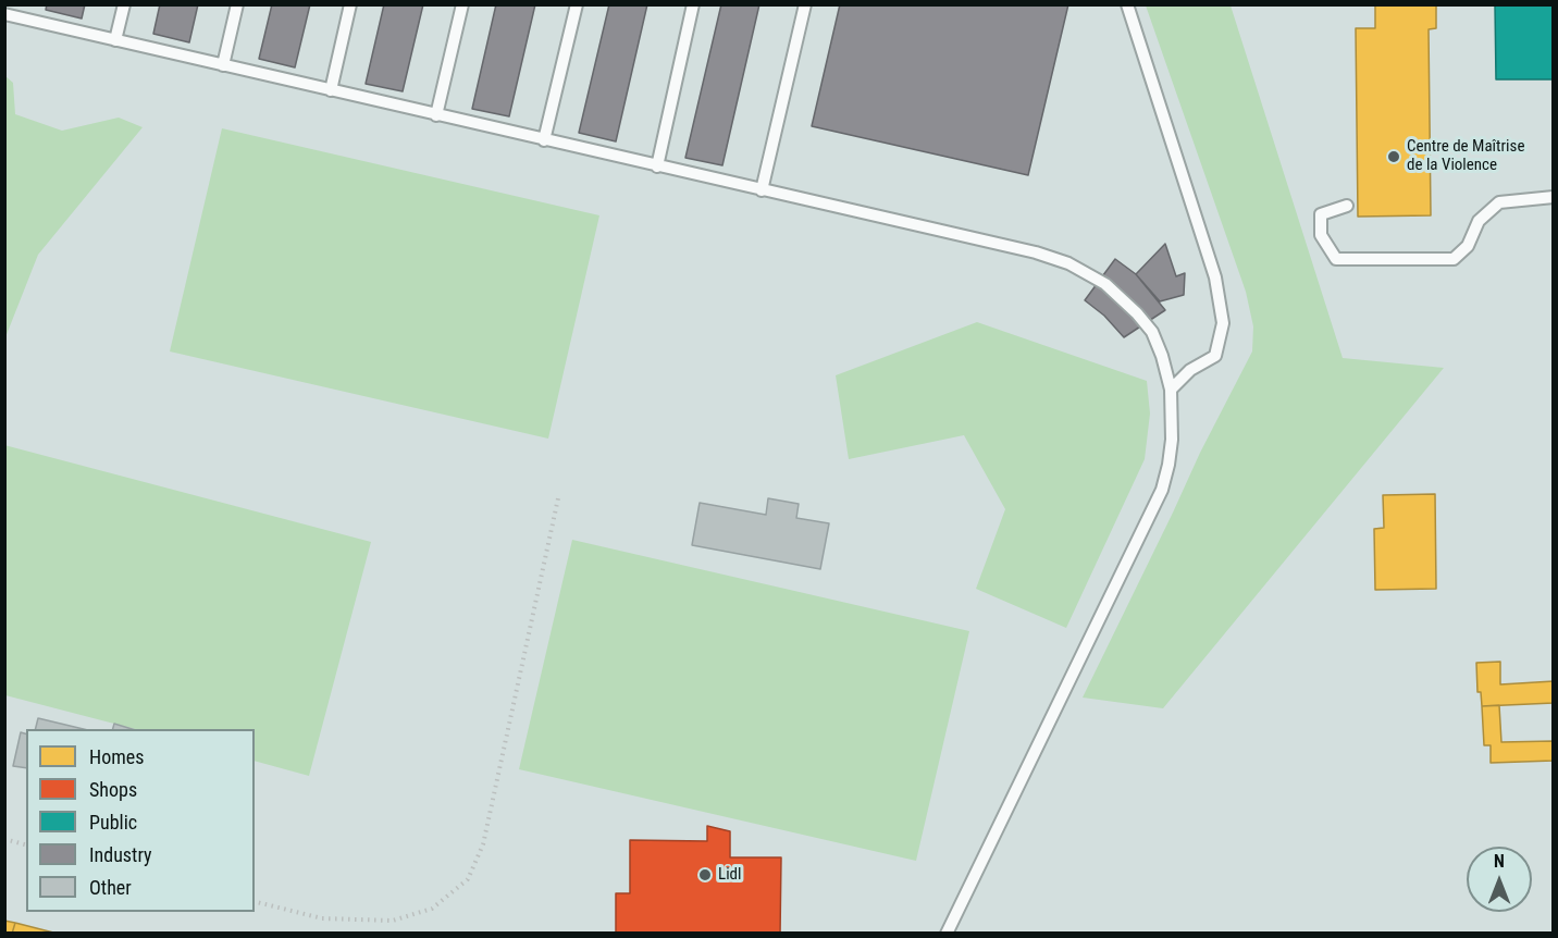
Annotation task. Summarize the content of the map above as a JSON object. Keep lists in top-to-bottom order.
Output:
{
  "places": ["Centre de Maîtrise de la Violence", "Lidl"],
  "legend": [
    "Homes",
    "Shops",
    "Public",
    "Industry",
    "Other"
  ],
  "north": "top"
}
